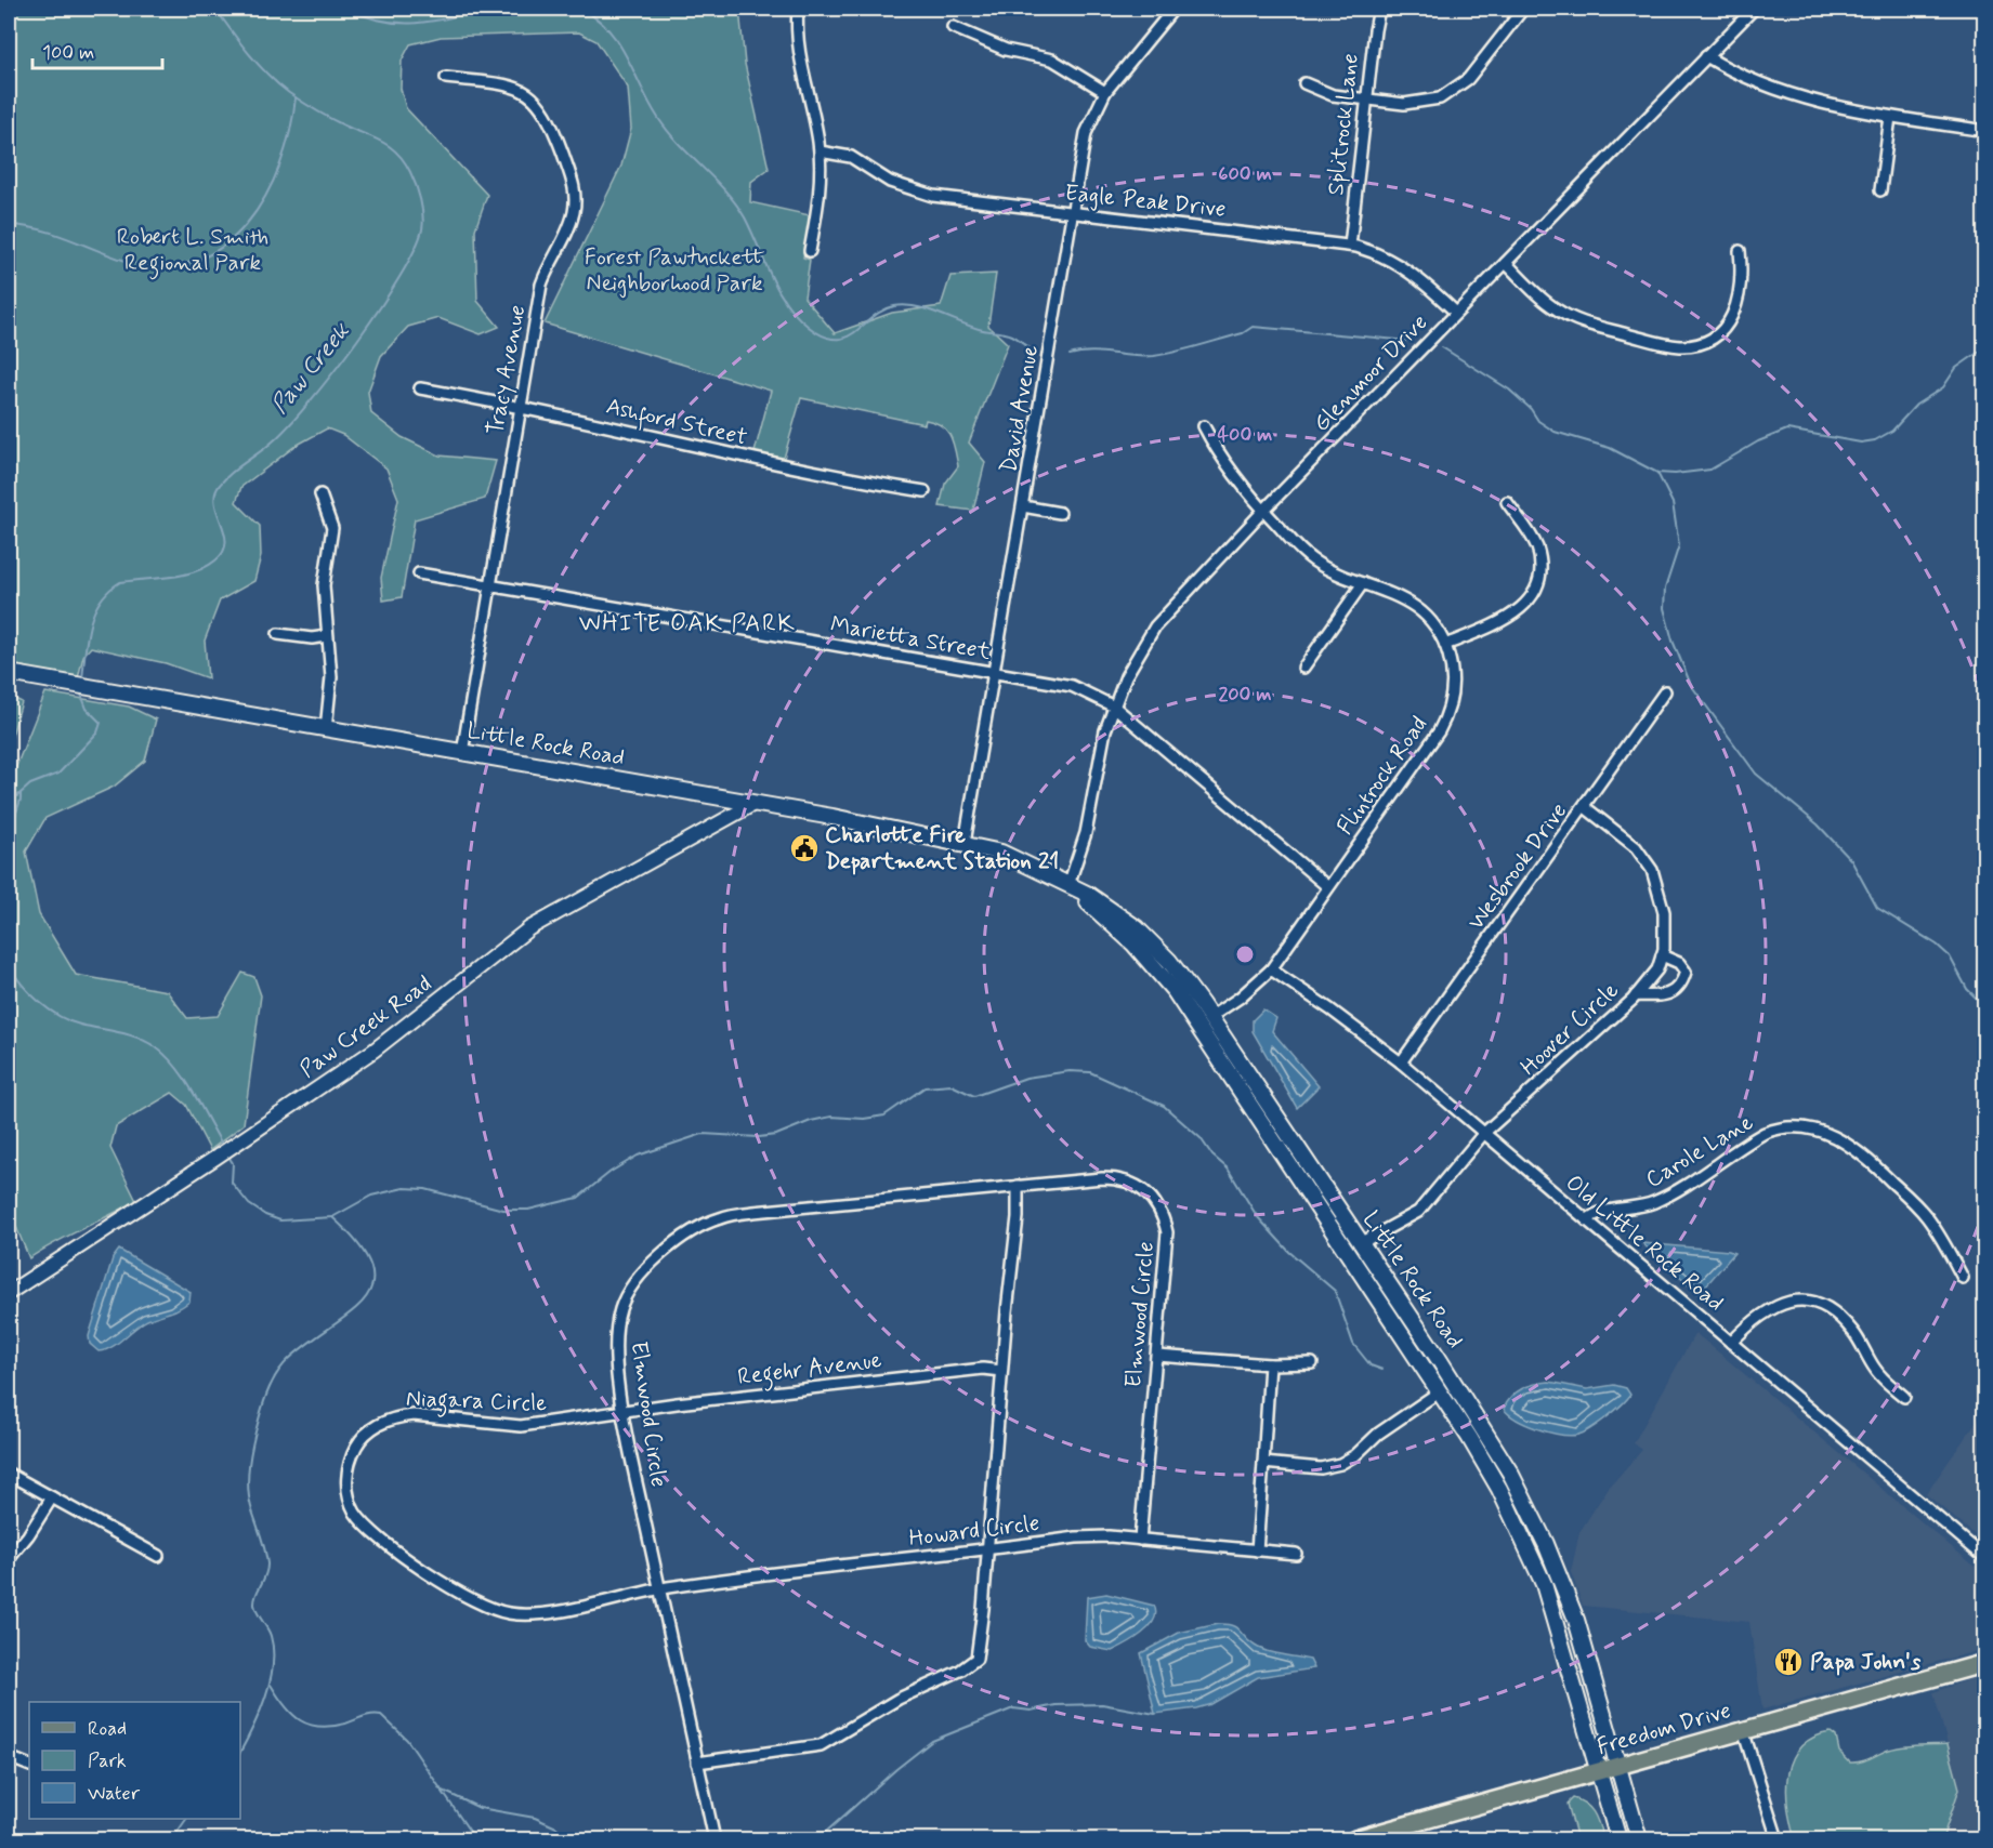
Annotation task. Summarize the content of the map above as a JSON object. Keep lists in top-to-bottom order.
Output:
{
  "streets": {
    "main road": ["Little Rock Road", "Freedom Drive"],
    "street": [
      "Splitrock Lane",
      "Eagle Peak Drive",
      "Tracy Avenue",
      "Glenmoor Drive",
      "David Avenue",
      "Ashford Street",
      "Marietta Street",
      "Flintrock Road",
      "Wesbrook Drive",
      "Paw Creek Road",
      "Hoover Circle",
      "Carole Lane",
      "Old Little Rock Road",
      "Elmwood Circle",
      "Regehr Avenue",
      "Niagara Circle",
      "Howard Circle"
    ]
  },
  "crossings": [
    ["Splitrock Lane", "Eagle Peak Drive"],
    ["Eagle Peak Drive", "Glenmoor Drive"],
    ["Eagle Peak Drive", "David Avenue"],
    ["Tracy Avenue", "Ashford Street"],
    ["Tracy Avenue", "Marietta Street"],
    ["Tracy Avenue", "Little Rock Road"],
    ["Glenmoor Drive", "Marietta Street"],
    ["Glenmoor Drive", "Little Rock Road"],
    ["Glenmoor Drive", "Flintrock Road"],
    ["David Avenue", "Marietta Street"],
    ["David Avenue", "Little Rock Road"],
    ["Marietta Street", "Flintrock Road"],
    ["Little Rock Road", "Flintrock Road"],
    ["Little Rock Road", "Paw Creek Road"],
    ["Little Rock Road", "Hoover Circle"],
    ["Little Rock Road", "Freedom Drive"],
    ["Flintrock Road", "Old Little Rock Road"],
    ["Wesbrook Drive", "Hoover Circle"],
    ["Wesbrook Drive", "Old Little Rock Road"],
    ["Hoover Circle", "Old Little Rock Road"],
    ["Carole Lane", "Old Little Rock Road"],
    ["Elmwood Circle", "Regehr Avenue"],
    ["Elmwood Circle", "Niagara Circle"],
    ["Elmwood Circle", "Howard Circle"],
    ["Regehr Avenue", "Niagara Circle"],
    ["Niagara Circle", "Howard Circle"]
  ],
  "districts": ["WHITE OAK PARK"],
  "water": ["Paw Creek"],
  "parks": ["Robert L. Smith Regional Park", "Forest Pawtuckett Neighborhood Park"],
  "places": {
    "public building": ["Charlotte Fire Department Station 21"],
    "restaurant": ["Papa John's"]
  },
  "legend": ["Road", "Park", "Water"],
  "scale_bar": "100 m",
  "rings": ["600 m", "400 m", "200 m"]
}
